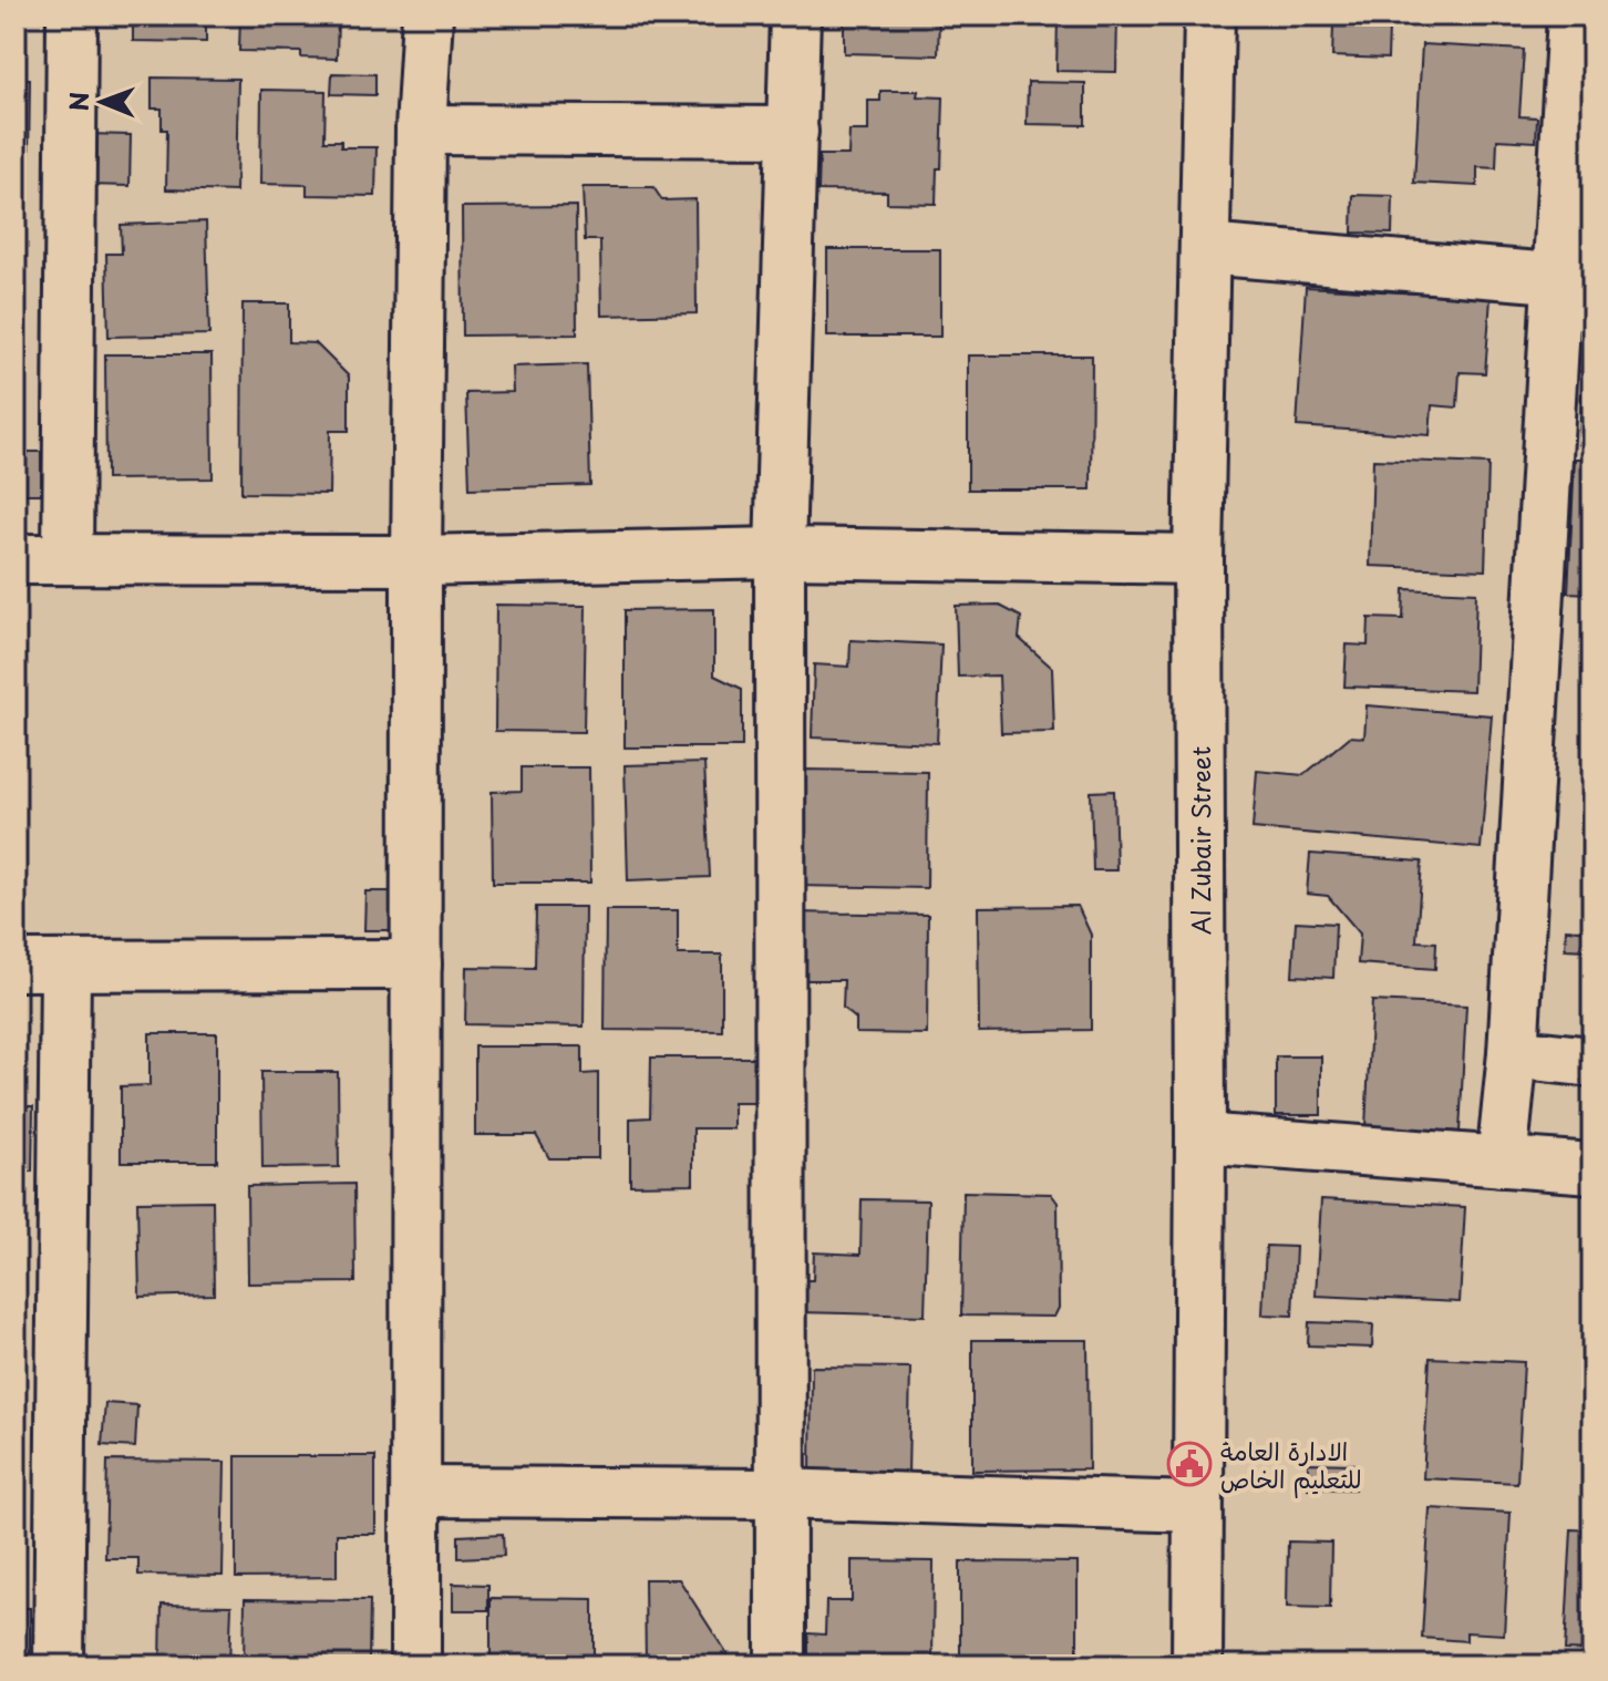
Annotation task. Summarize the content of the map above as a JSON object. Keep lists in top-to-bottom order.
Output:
{
  "streets": {
    "street": ["Al Zubair Street"]
  },
  "places": {
    "public building": ["الادارة العامة للتعليم الخاص"]
  },
  "north": "left"
}
